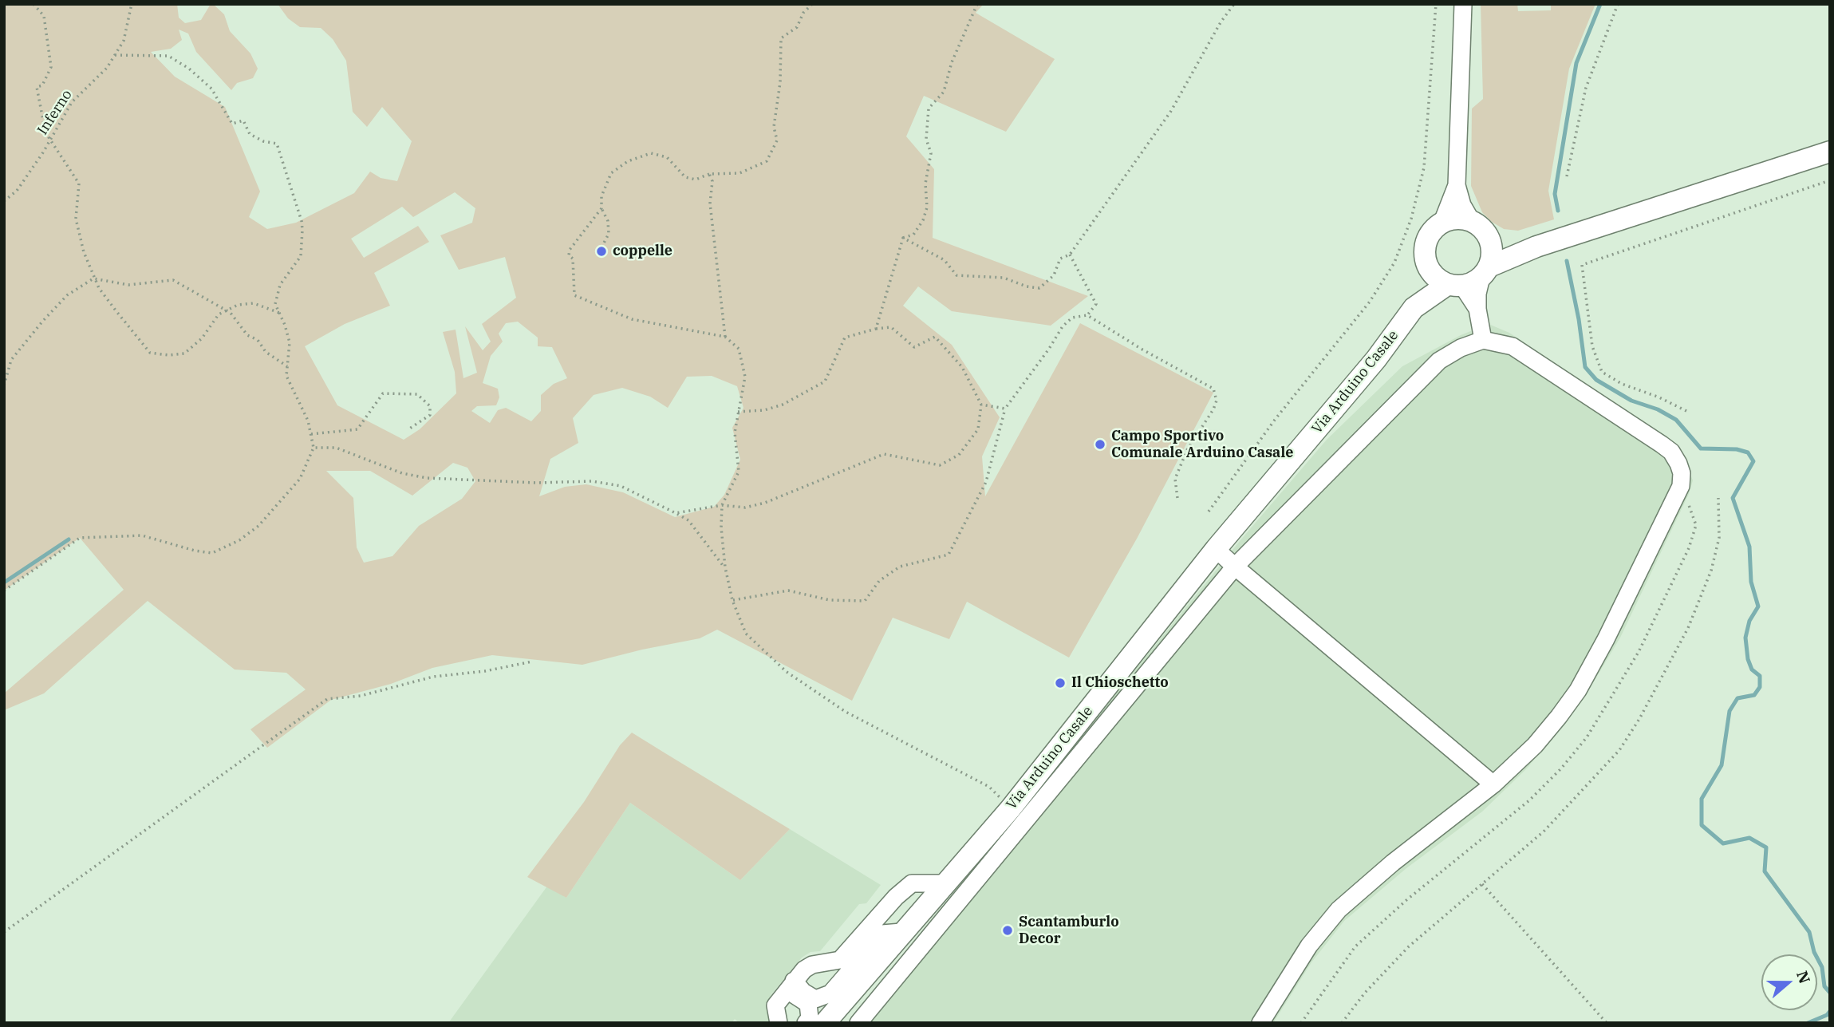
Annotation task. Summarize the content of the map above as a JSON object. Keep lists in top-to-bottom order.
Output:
{
  "streets": {
    "main road": ["Via Arduino Casale"],
    "path": ["Inferno"]
  },
  "places": [
    "coppelle",
    "Campo Sportivo Comunale Arduino Casale",
    "Il Chioschetto",
    "Scantamburlo Decor"
  ],
  "north": "right"
}
